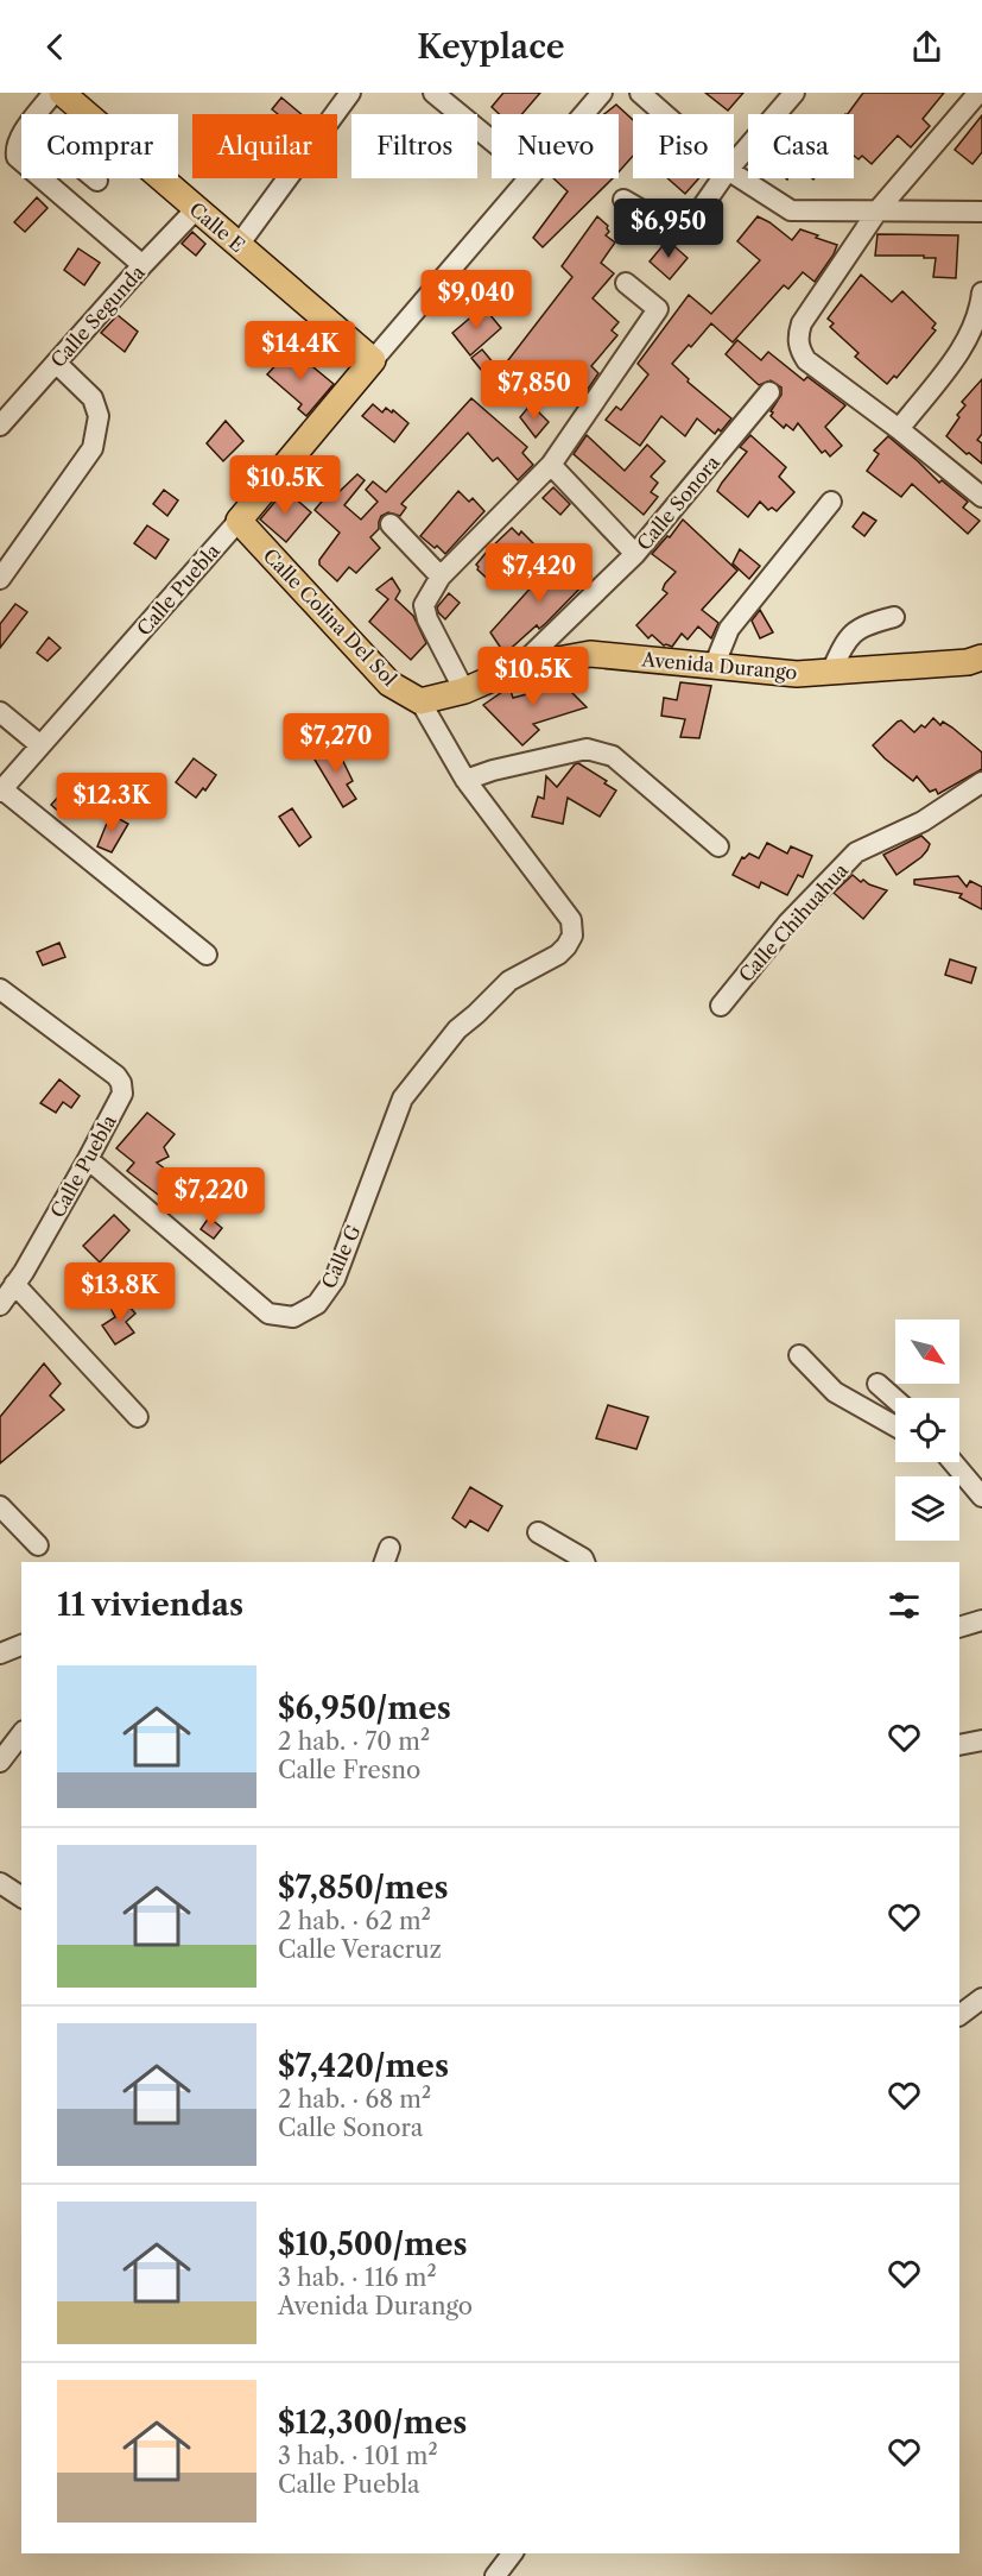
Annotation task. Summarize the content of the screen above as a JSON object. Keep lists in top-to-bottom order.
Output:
{
  "streets": {
    "main road": [
      "Calle E",
      "Calle Puebla",
      "Calle Colina Del Sol",
      "Avenida Durango"
    ],
    "street": [
      "Calle Segunda",
      "Calle Sonora",
      "Calle Chihuahua",
      "Calle G"
    ]
  },
  "crossings": [
    ["Calle E", "Calle Segunda"],
    ["Calle E", "Calle Puebla"],
    ["Calle Sonora", "Avenida Durango"],
    ["Calle Puebla", "Calle Colina Del Sol"],
    ["Calle Puebla", "Calle G"],
    ["Calle Colina Del Sol", "Avenida Durango"]
  ],
  "north": "bottom right",
  "page": {
    "header": "Keyplace",
    "chip": [
      "Comprar",
      "Alquilar",
      "Filtros",
      "Nuevo",
      "Piso",
      "Casa"
    ],
    "price": [
      "$6,950",
      "$9,040",
      "$14.4K",
      "$7,850",
      "$10.5K",
      "$7,420",
      "$10.5K",
      "$7,270",
      "$12.3K",
      "$7,220",
      "$13.8K"
    ],
    "heading": "11 viviendas",
    "list": [
      {
        "name": "$6,950/mes",
        "note": "2 hab. · 70 m² · Calle Fresno"
      },
      {
        "name": "$7,850/mes",
        "note": "2 hab. · 62 m² · Calle Veracruz"
      },
      {
        "name": "$7,420/mes",
        "note": "2 hab. · 68 m² · Calle Sonora"
      },
      {
        "name": "$10,500/mes",
        "note": "3 hab. · 116 m² · Avenida Durango"
      },
      {
        "name": "$12,300/mes",
        "note": "3 hab. · 101 m² · Calle Puebla"
      }
    ]
  }
}
